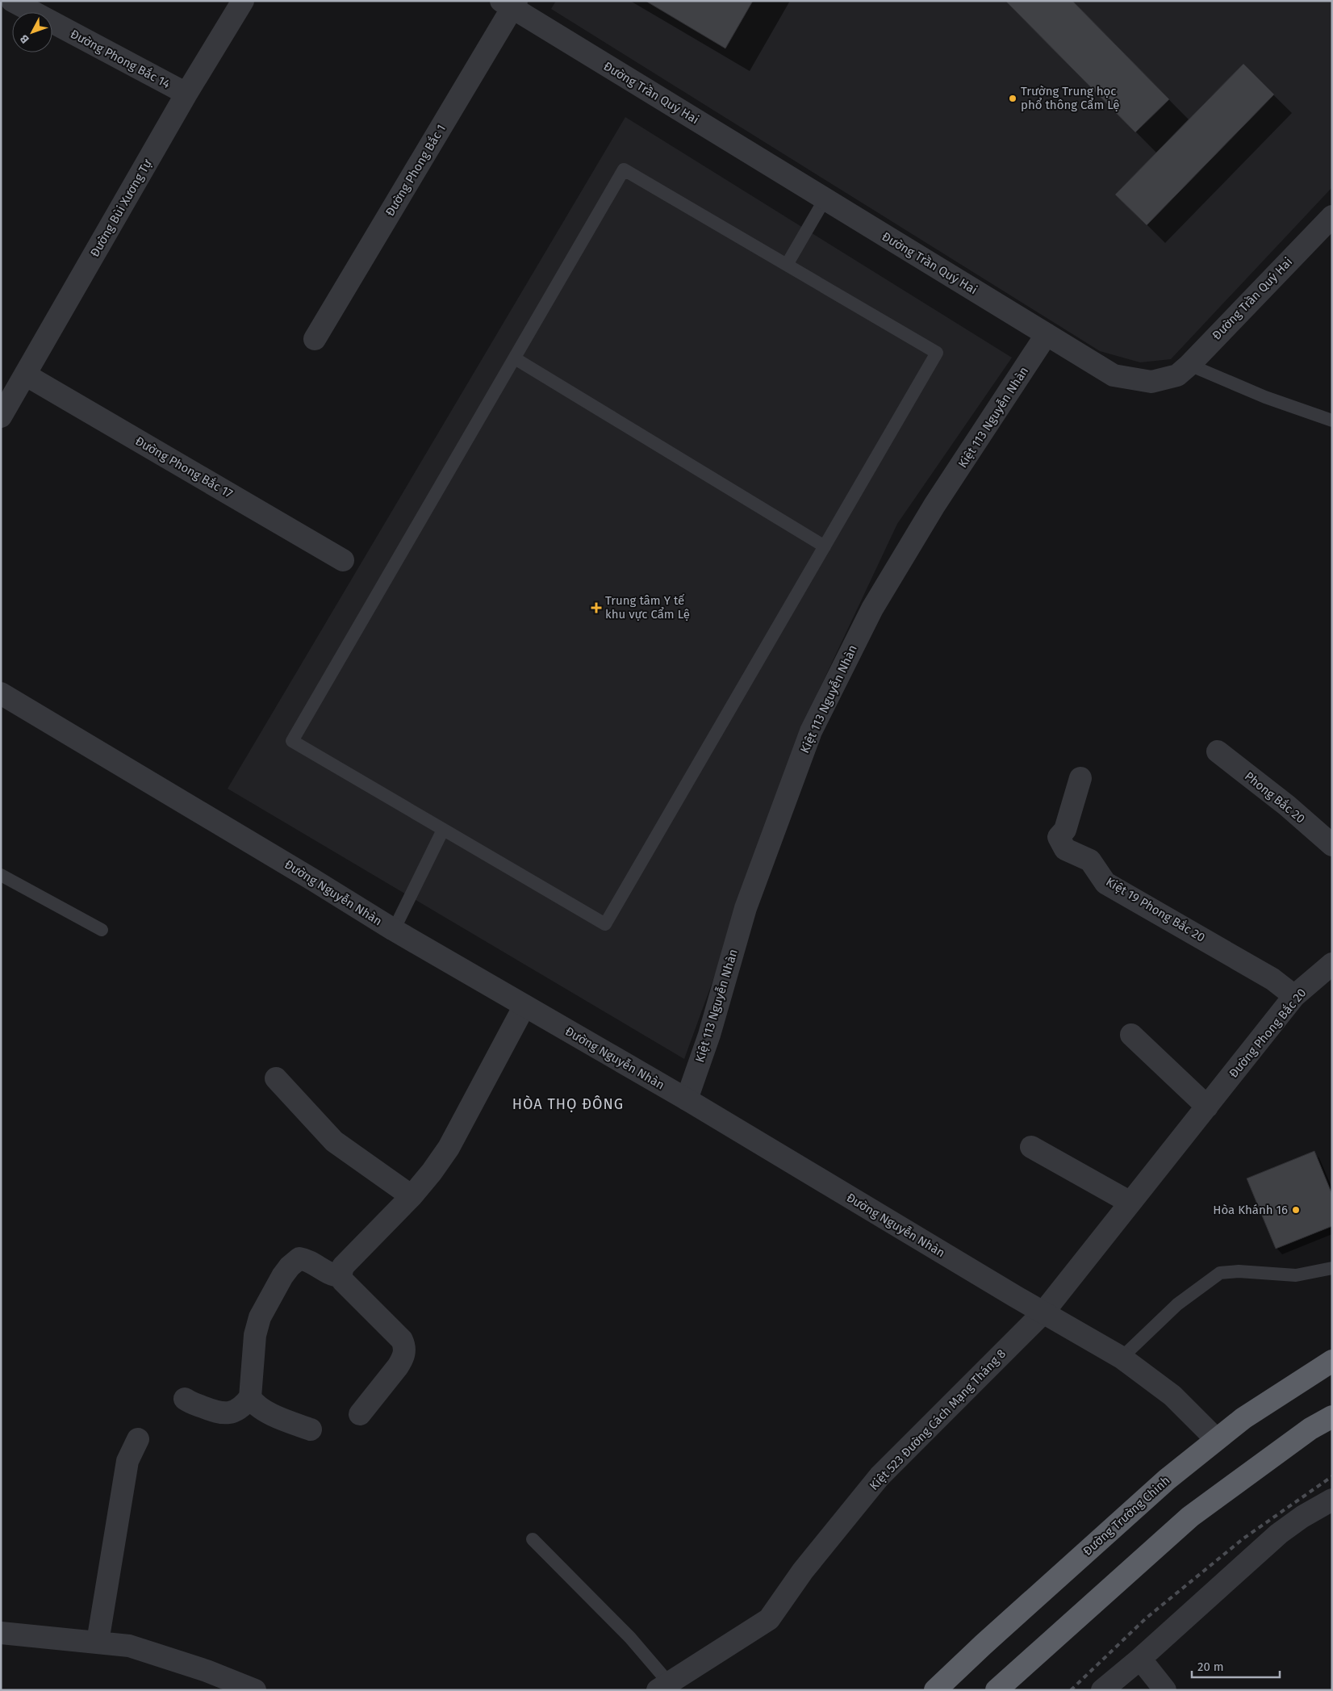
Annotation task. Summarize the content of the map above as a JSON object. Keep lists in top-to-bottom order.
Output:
{
  "streets": {
    "highway": ["Đường Trường Chinh"],
    "street": [
      "Đường Phong Bắc 14",
      "Đường Trần Quý Hai",
      "Đường Phong Bắc 1",
      "Đường Bùi Xương Tự",
      "Kiệt 113 Nguyễn Nhàn",
      "Đường Phong Bắc 17",
      "Phong Bắc 20",
      "Đường Nguyễn Nhàn",
      "Kiệt 19 Phong Bắc 20",
      "Đường Phong Bắc 20",
      "Kiệt 523 Đường Cách Mạng Tháng 8"
    ]
  },
  "crossings": [
    ["Đường Phong Bắc 14", "Đường Bùi Xương Tự"],
    ["Đường Trần Quý Hai", "Đường Phong Bắc 1"],
    ["Đường Trần Quý Hai", "Kiệt 113 Nguyễn Nhàn"],
    ["Đường Bùi Xương Tự", "Đường Phong Bắc 17"],
    ["Kiệt 113 Nguyễn Nhàn", "Đường Nguyễn Nhàn"],
    ["Đường Nguyễn Nhàn", "Đường Phong Bắc 20"],
    ["Đường Nguyễn Nhàn", "Kiệt 523 Đường Cách Mạng Tháng 8"],
    ["Đường Nguyễn Nhàn", "Đường Trường Chinh"],
    ["Kiệt 19 Phong Bắc 20", "Đường Phong Bắc 20"],
    ["Đường Phong Bắc 20", "Kiệt 523 Đường Cách Mạng Tháng 8"]
  ],
  "districts": ["HÒA THỌ ĐÔNG"],
  "places": {
    "other": ["Trường Trung học phổ thông Cẩm Lệ", "Hòa Khánh 16"],
    "health": ["Trung tâm Y tế khu vực Cẩm Lệ"]
  },
  "scale_bar": "20 m",
  "north": "bottom left"
}
